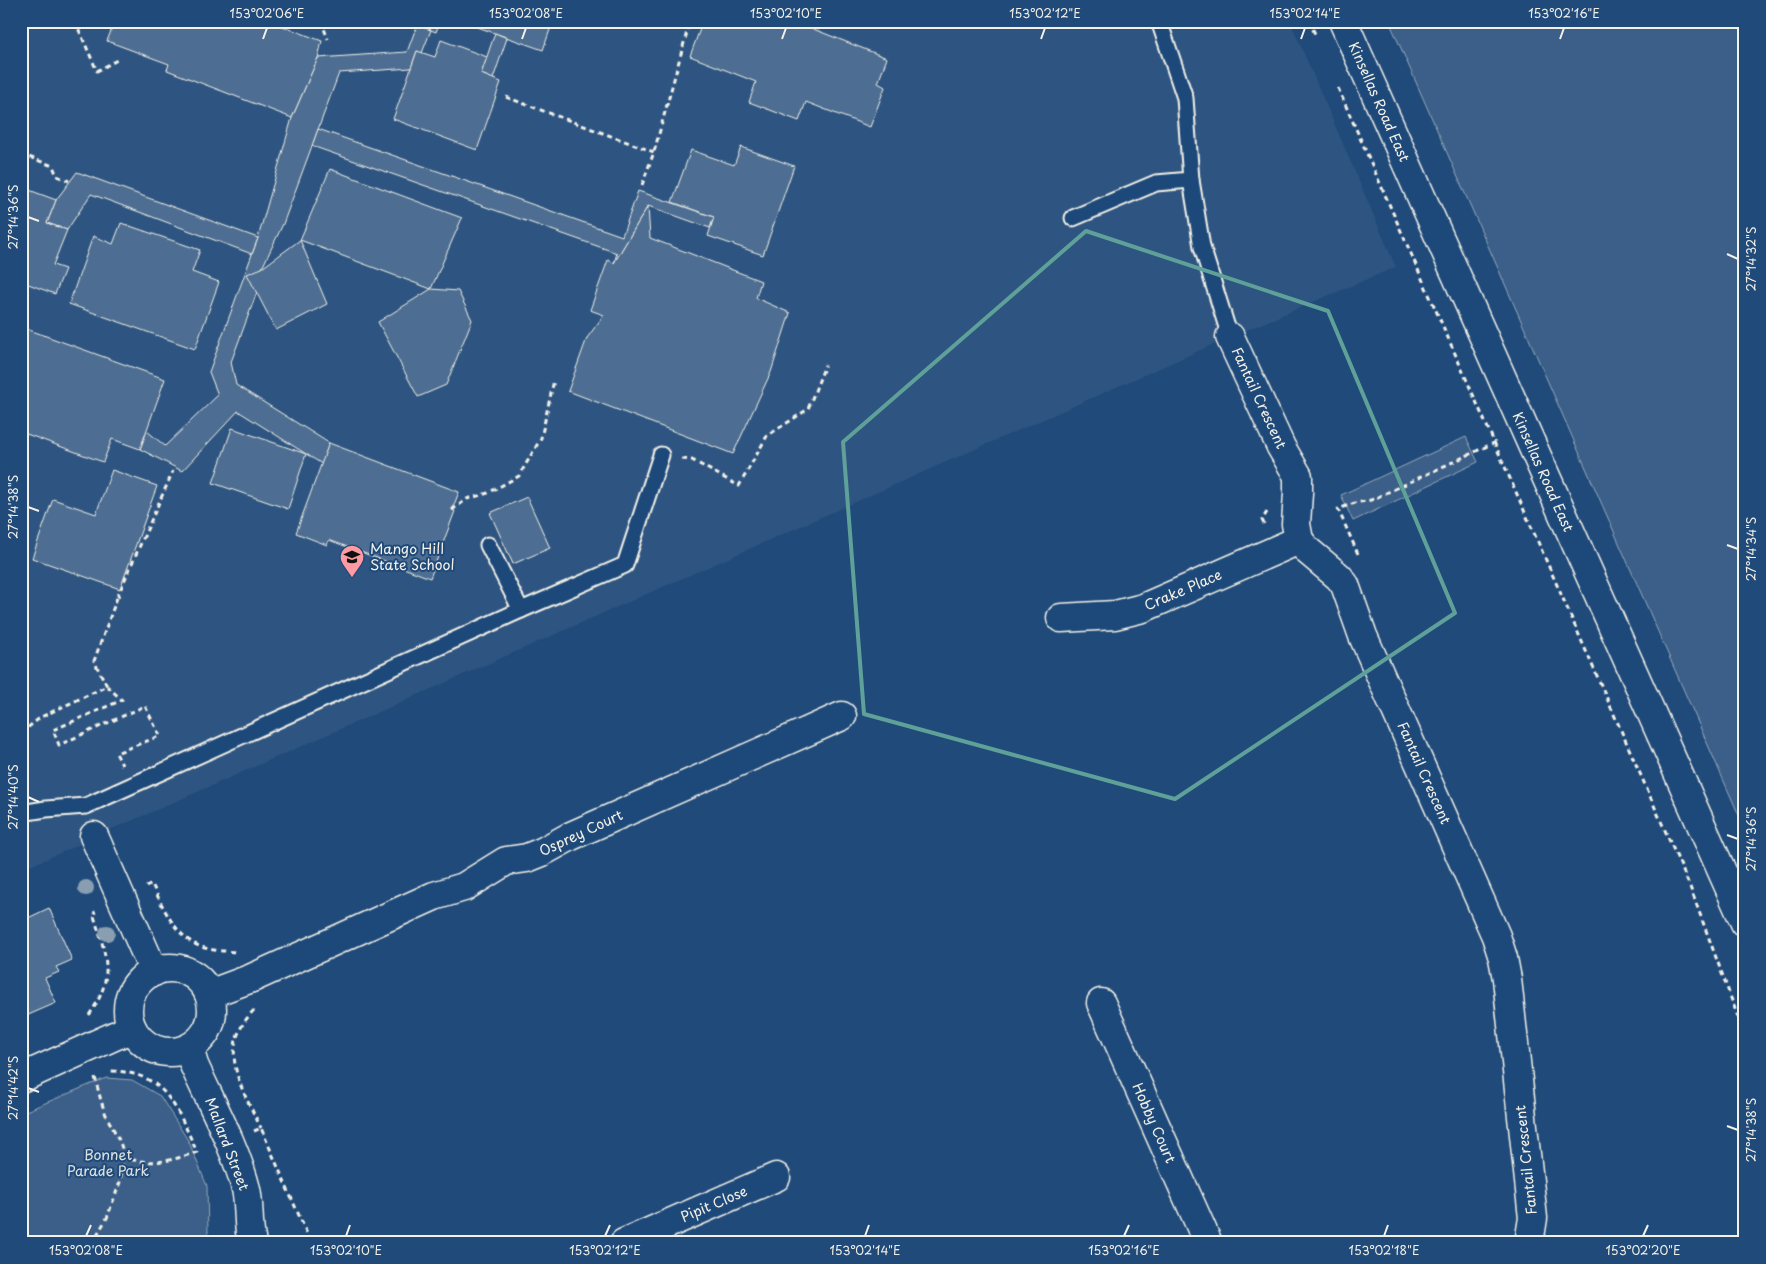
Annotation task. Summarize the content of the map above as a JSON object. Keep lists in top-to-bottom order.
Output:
{
  "streets": {
    "street": [
      "Kinsellas Road East",
      "Fantail Crescent",
      "Crake Place",
      "Osprey Court",
      "Hobby Court",
      "Mallard Street",
      "Pipit Close"
    ]
  },
  "crossings": [
    ["Fantail Crescent", "Crake Place"],
    ["Osprey Court", "Mallard Street"]
  ],
  "parks": ["Bonnet Parade Park"],
  "places": {
    "school or university": ["Mango Hill State School"]
  },
  "coordinates": [
    "153°02'06\"E",
    "153°02'08\"E",
    "153°02'10\"E",
    "153°02'12\"E",
    "153°02'14\"E",
    "153°02'16\"E",
    "27°14'36\"S",
    "27°14'32\"S",
    "27°14'38\"S",
    "27°14'34\"S",
    "27°14'40\"S",
    "27°14'42\"S",
    "153°02'18\"E",
    "153°02'20\"E"
  ]
}
